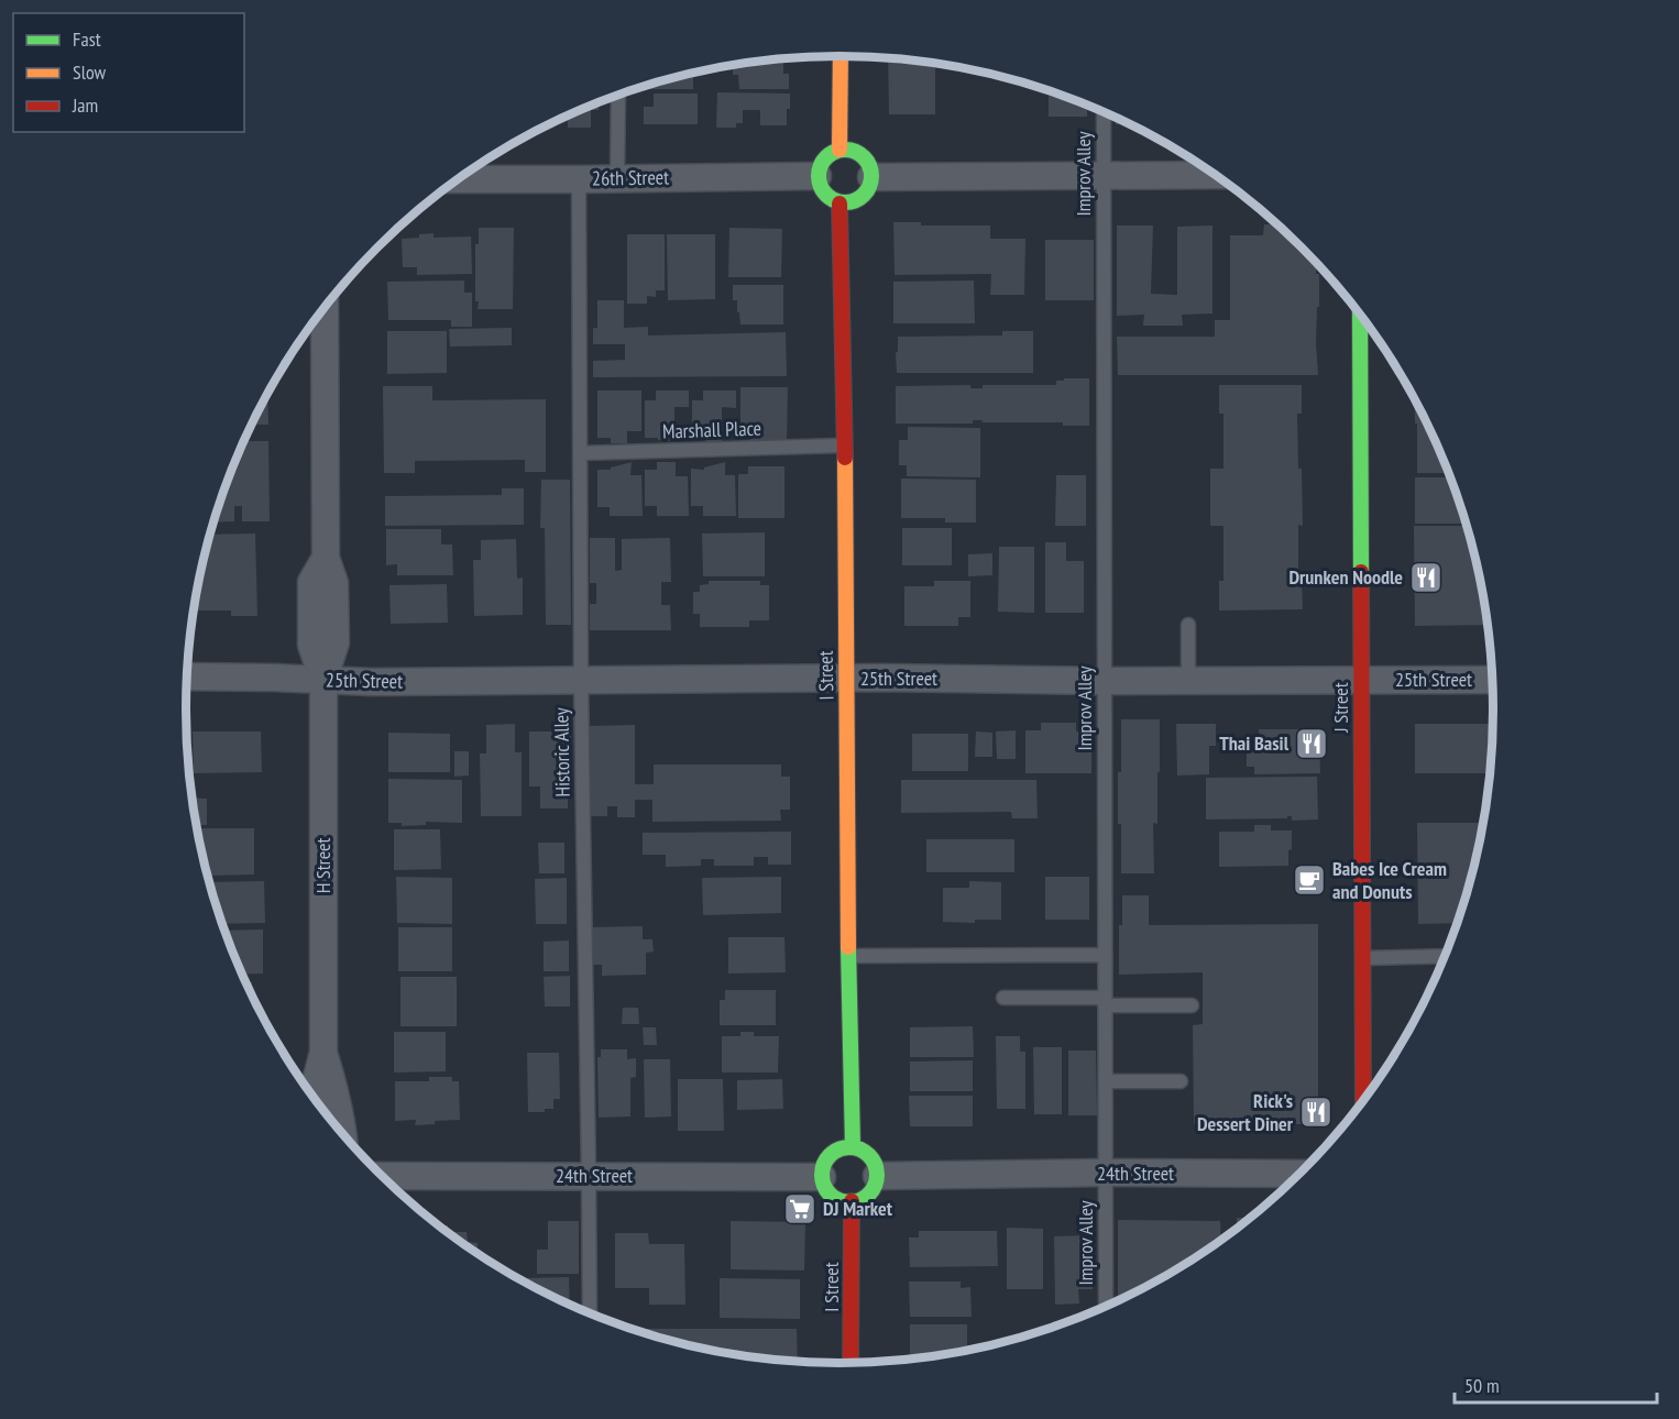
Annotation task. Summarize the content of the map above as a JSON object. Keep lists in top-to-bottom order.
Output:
{
  "streets": {
    "street": [
      "26th Street",
      "I Street",
      "25th Street",
      "J Street",
      "H Street",
      "24th Street"
    ],
    "lane": ["Improv Alley", "Marshall Place", "Historic Alley"]
  },
  "crossings": [
    ["Improv Alley", "25th Street"],
    ["Improv Alley", "24th Street"],
    ["26th Street", "I Street"],
    ["26th Street", "Historic Alley"],
    ["Marshall Place", "I Street"],
    ["Marshall Place", "Historic Alley"],
    ["I Street", "25th Street"],
    ["I Street", "24th Street"],
    ["25th Street", "J Street"],
    ["25th Street", "Historic Alley"],
    ["25th Street", "H Street"],
    ["Historic Alley", "24th Street"]
  ],
  "places": {
    "restaurant": ["Drunken Noodle", "Thai Basil", "Rick's Dessert Diner"],
    "cafe": ["Babes Ice Cream and Donuts"],
    "supermarket": ["DJ Market"]
  },
  "legend": ["Fast", "Slow", "Jam"],
  "scale_bar": "50 m"
}
